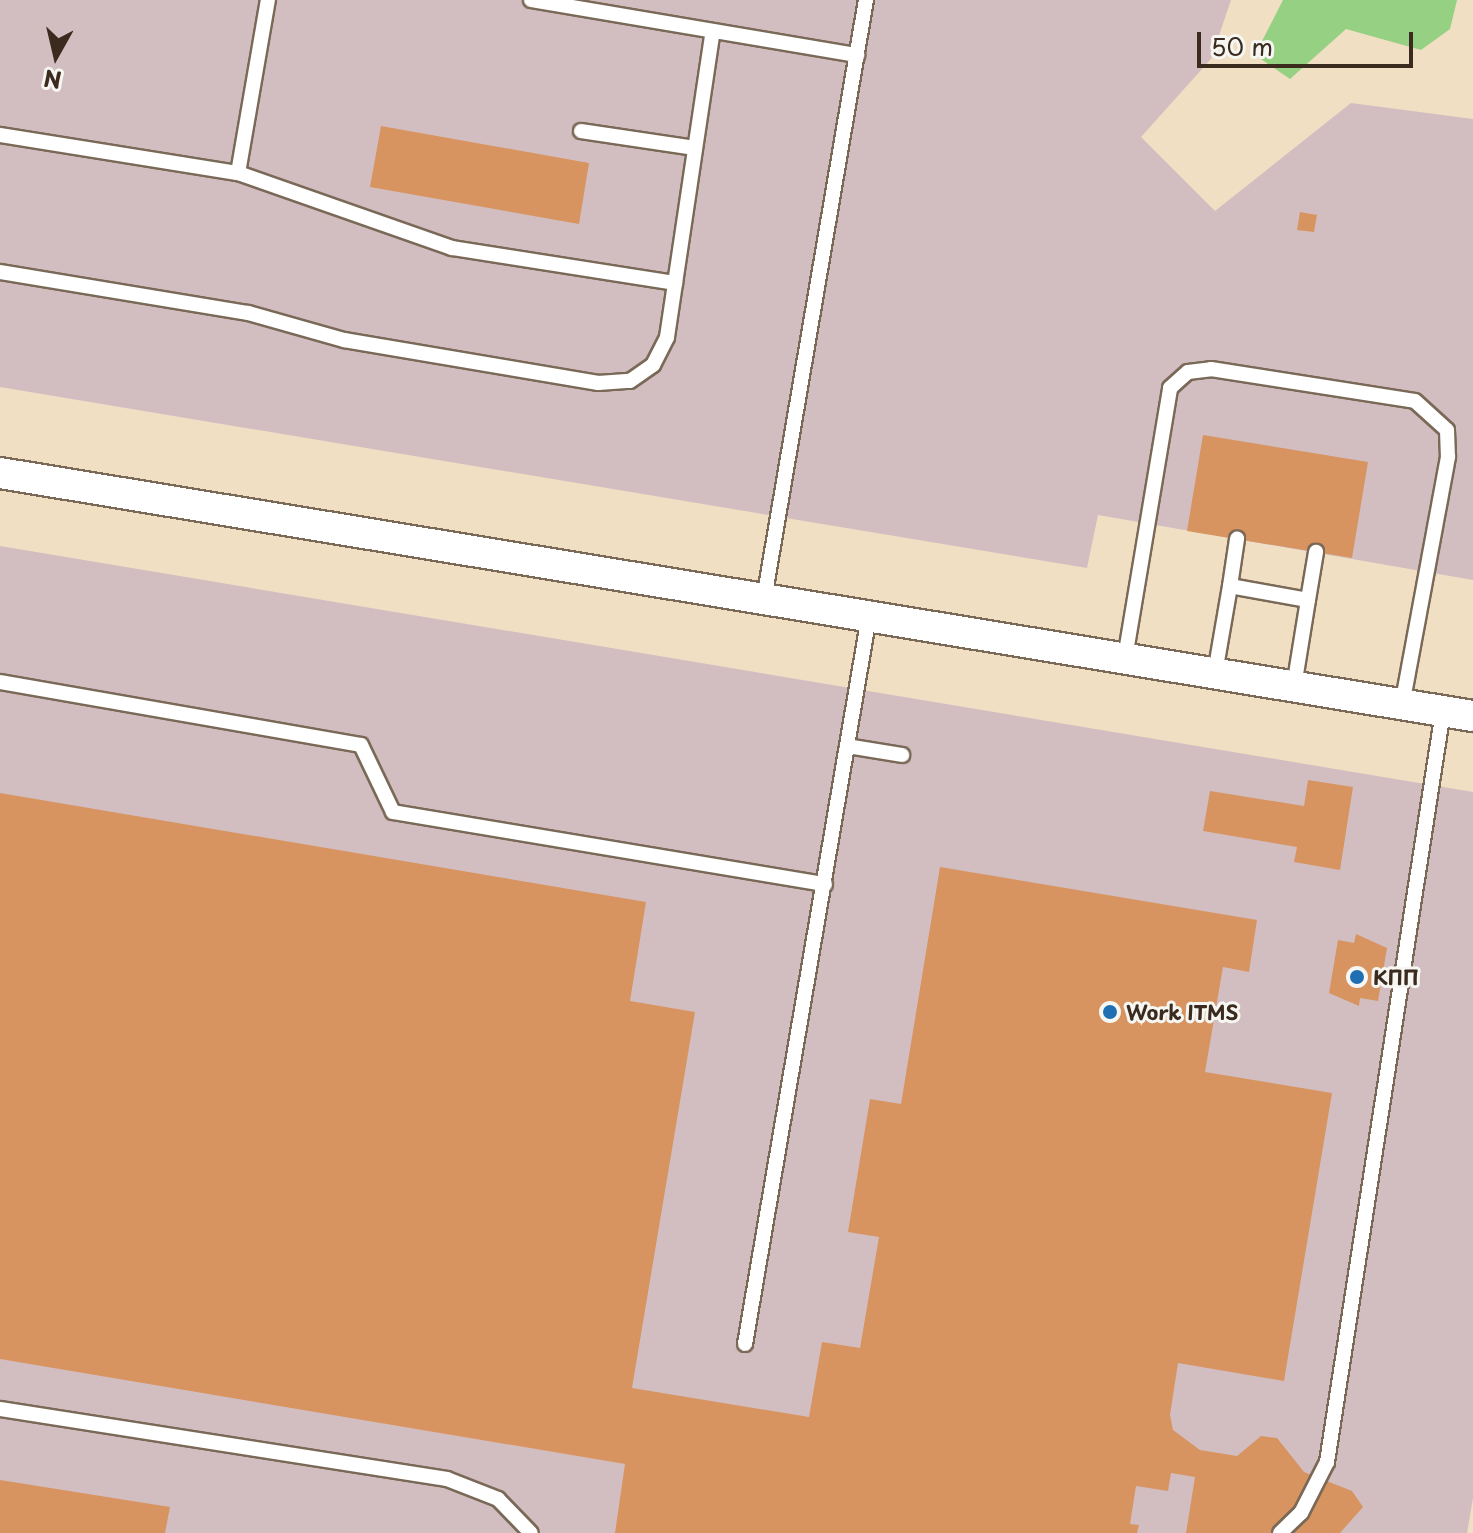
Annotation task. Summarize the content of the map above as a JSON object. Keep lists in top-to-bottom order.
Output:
{
  "places": ["КПП", "Work ITMS"],
  "scale_bar": "50 m",
  "north": "bottom"
}
